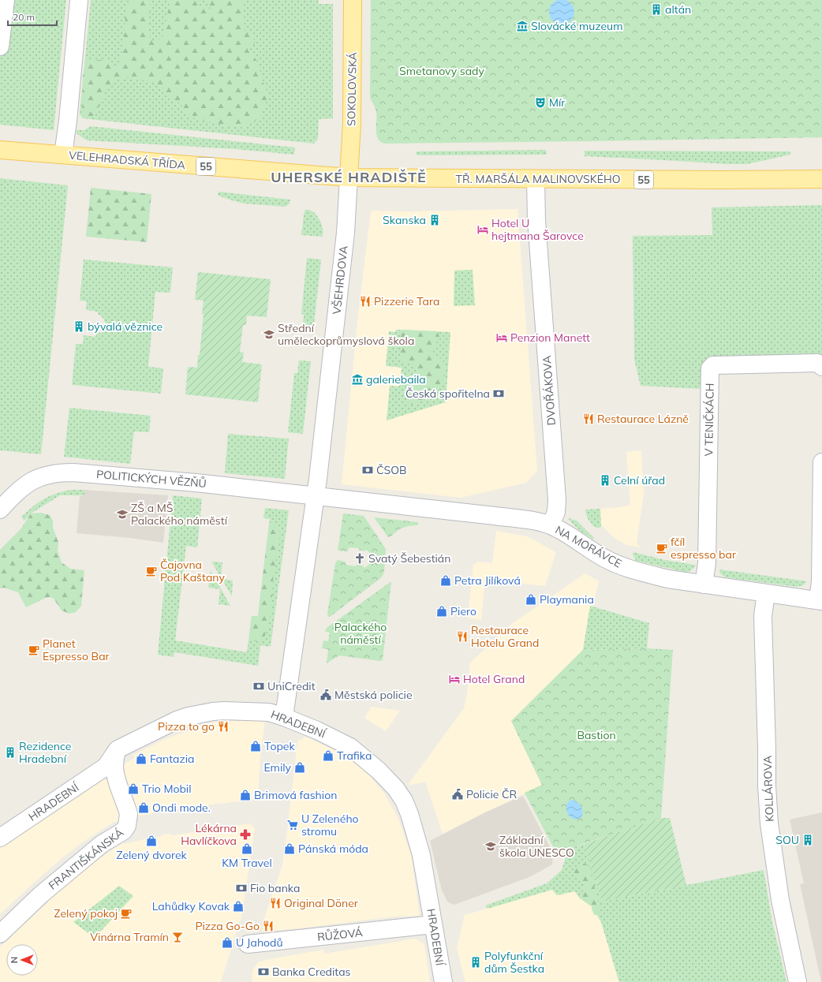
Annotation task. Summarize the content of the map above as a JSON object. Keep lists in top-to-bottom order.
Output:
{
  "streets": {
    "main road": [
      "SOKOLOVSKÁ",
      "VELEHRADSKÁ TŘÍDA",
      "55",
      "TŘ. MARŠÁLA MALINOVSKÉHO"
    ],
    "street": [
      "VŠEHRDOVA",
      "DVOŘÁKOVA",
      "V TENIČKÁCH",
      "POLITICKÝCH VĚZŇŮ",
      "NA MORÁVCE",
      "HRADEBNÍ",
      "KOLLÁROVA",
      "FRANTIŠKÁNSKÁ",
      "RŮŽOVÁ"
    ]
  },
  "crossings": [
    ["SOKOLOVSKÁ", "VELEHRADSKÁ TŘÍDA"],
    ["SOKOLOVSKÁ", "TŘ. MARŠÁLA MALINOVSKÉHO"],
    ["SOKOLOVSKÁ", "VŠEHRDOVA"],
    ["VELEHRADSKÁ TŘÍDA", "TŘ. MARŠÁLA MALINOVSKÉHO"],
    ["VELEHRADSKÁ TŘÍDA", "VŠEHRDOVA"],
    ["TŘ. MARŠÁLA MALINOVSKÉHO", "VŠEHRDOVA"],
    ["TŘ. MARŠÁLA MALINOVSKÉHO", "DVOŘÁKOVA"],
    ["VŠEHRDOVA", "POLITICKÝCH VĚZŇŮ"],
    ["VŠEHRDOVA", "NA MORÁVCE"],
    ["DVOŘÁKOVA", "NA MORÁVCE"],
    ["V TENIČKÁCH", "NA MORÁVCE"],
    ["POLITICKÝCH VĚZŇŮ", "NA MORÁVCE"],
    ["NA MORÁVCE", "KOLLÁROVA"],
    ["HRADEBNÍ", "FRANTIŠKÁNSKÁ"],
    ["HRADEBNÍ", "RŮŽOVÁ"]
  ],
  "districts": ["UHERSKÉ HRADIŠTĚ"],
  "parks": ["Smetanovy sady", "Palackého náměstí", "Bastion"],
  "places": {
    "building": [
      "altán",
      "Skanska",
      "bývalá věznice",
      "Celní úřad",
      "Rezidence Hradební",
      "SOU",
      "Polyfunkční dům Šestka"
    ],
    "museum": ["Slovácké muzeum", "galeriebaila"],
    "theatre": ["Mír"],
    "hotel": ["Hotel U hejtmana Šarovce", "Penzion Manett", "Hotel Grand"],
    "restaurant": [
      "Pizzerie Tara",
      "Restaurace Lázně",
      "Restaurace Hotelu Grand",
      "Pizza to go",
      "Original Döner",
      "Pizza Go-Go"
    ],
    "school or university": ["Střední uměleckoprůmyslová škola", "ZŠ a MŠ Palackého náměstí", "Základní škola UNESCO"],
    "bank": [
      "Česká spořitelna",
      "ČSOB",
      "UniCredit",
      "Fio banka",
      "Banka Creditas"
    ],
    "cafe": [
      "fčíl espresso bar",
      "Čajovna Pod Kaštany",
      "Planet Espresso Bar",
      "Zelený pokoj"
    ],
    "church": ["Svatý Šebestián"],
    "shop": [
      "Petra Jilíková",
      "Playmania",
      "Piero",
      "Topek",
      "Trafika",
      "Fantazia",
      "Emily",
      "Trio Mobil",
      "Brimová fashion",
      "Ondi mode.",
      "Zelený dvorek",
      "KM Travel",
      "Pánská móda",
      "Lahůdky Kovak",
      "U Jahodů"
    ],
    "public building": ["Městská policie", "Policie ČR"],
    "supermarket": ["U Zeleného stromu"],
    "pharmacy": ["Lékárna Havlíčkova"],
    "bar": ["Vinárna Tramín"]
  },
  "scale_bar": "20 m",
  "north": "left"
}
